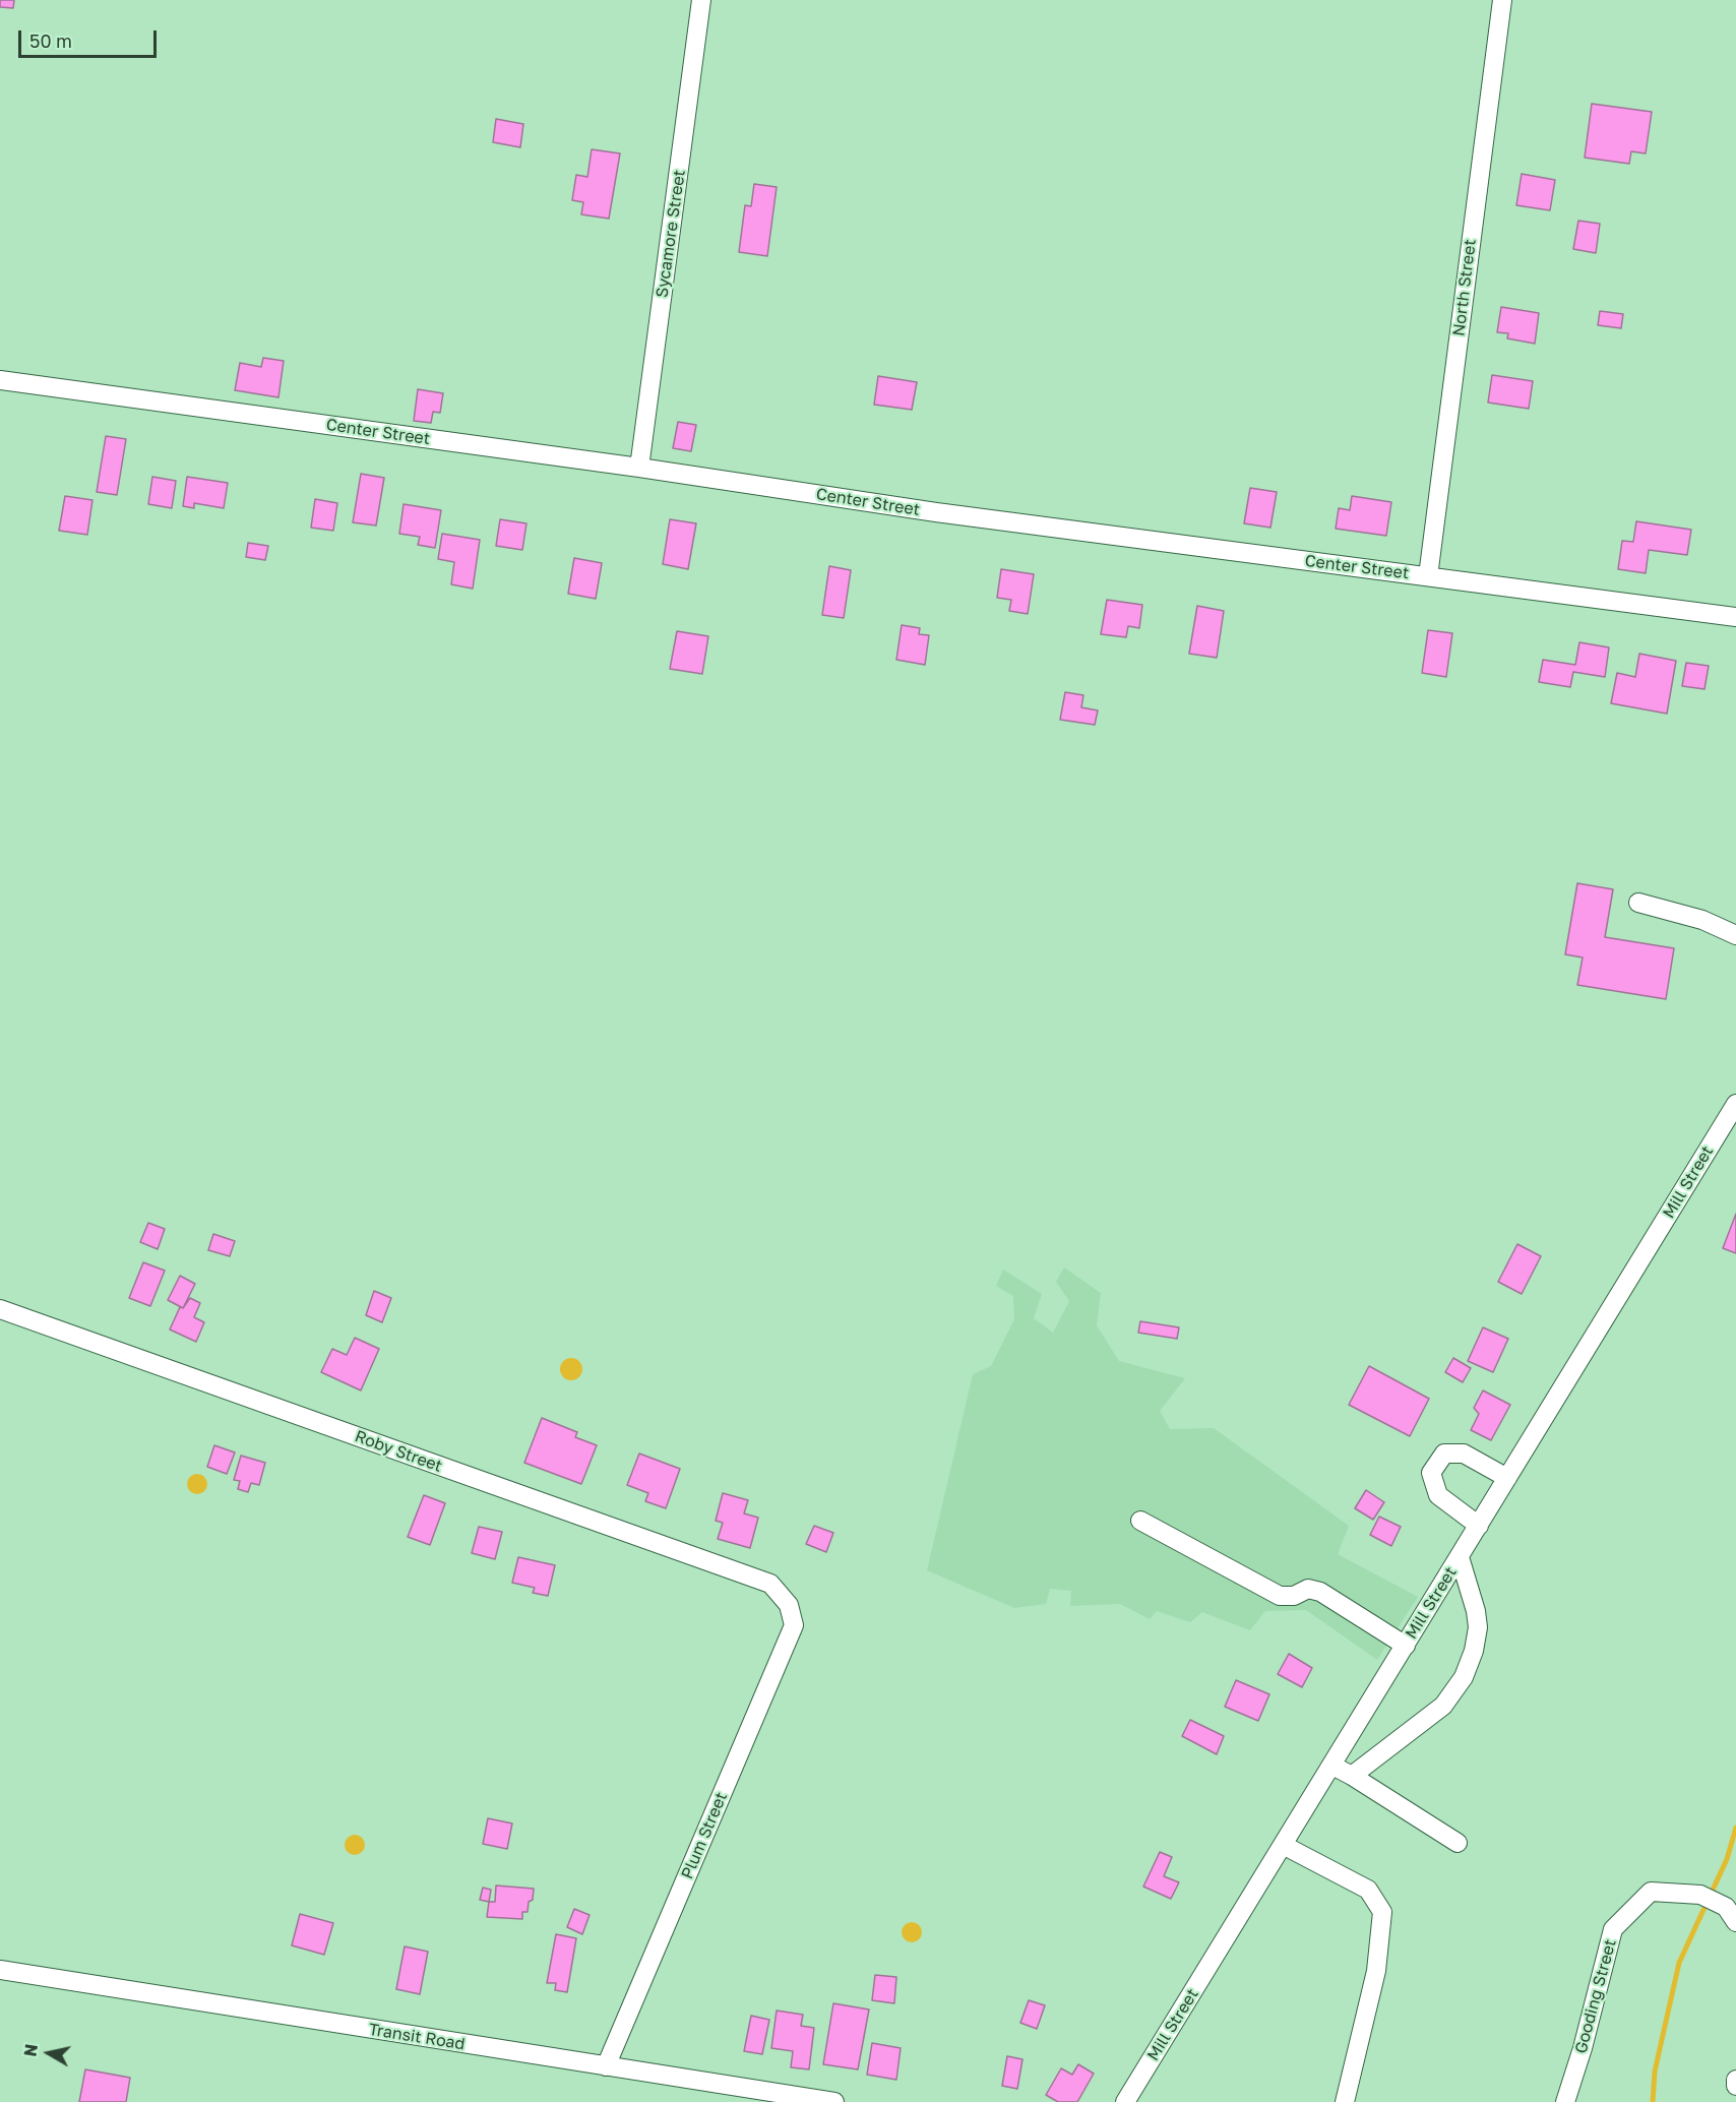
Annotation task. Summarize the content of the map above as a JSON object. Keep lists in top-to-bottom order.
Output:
{
  "streets": {
    "street": [
      "Sycamore Street",
      "North Street",
      "Center Street",
      "Mill Street",
      "Roby Street",
      "Plum Street",
      "Gooding Street",
      "Transit Road"
    ]
  },
  "crossings": [
    ["Sycamore Street", "Center Street"],
    ["North Street", "Center Street"],
    ["Roby Street", "Plum Street"],
    ["Plum Street", "Transit Road"]
  ],
  "scale_bar": "50 m",
  "north": "left"
}
